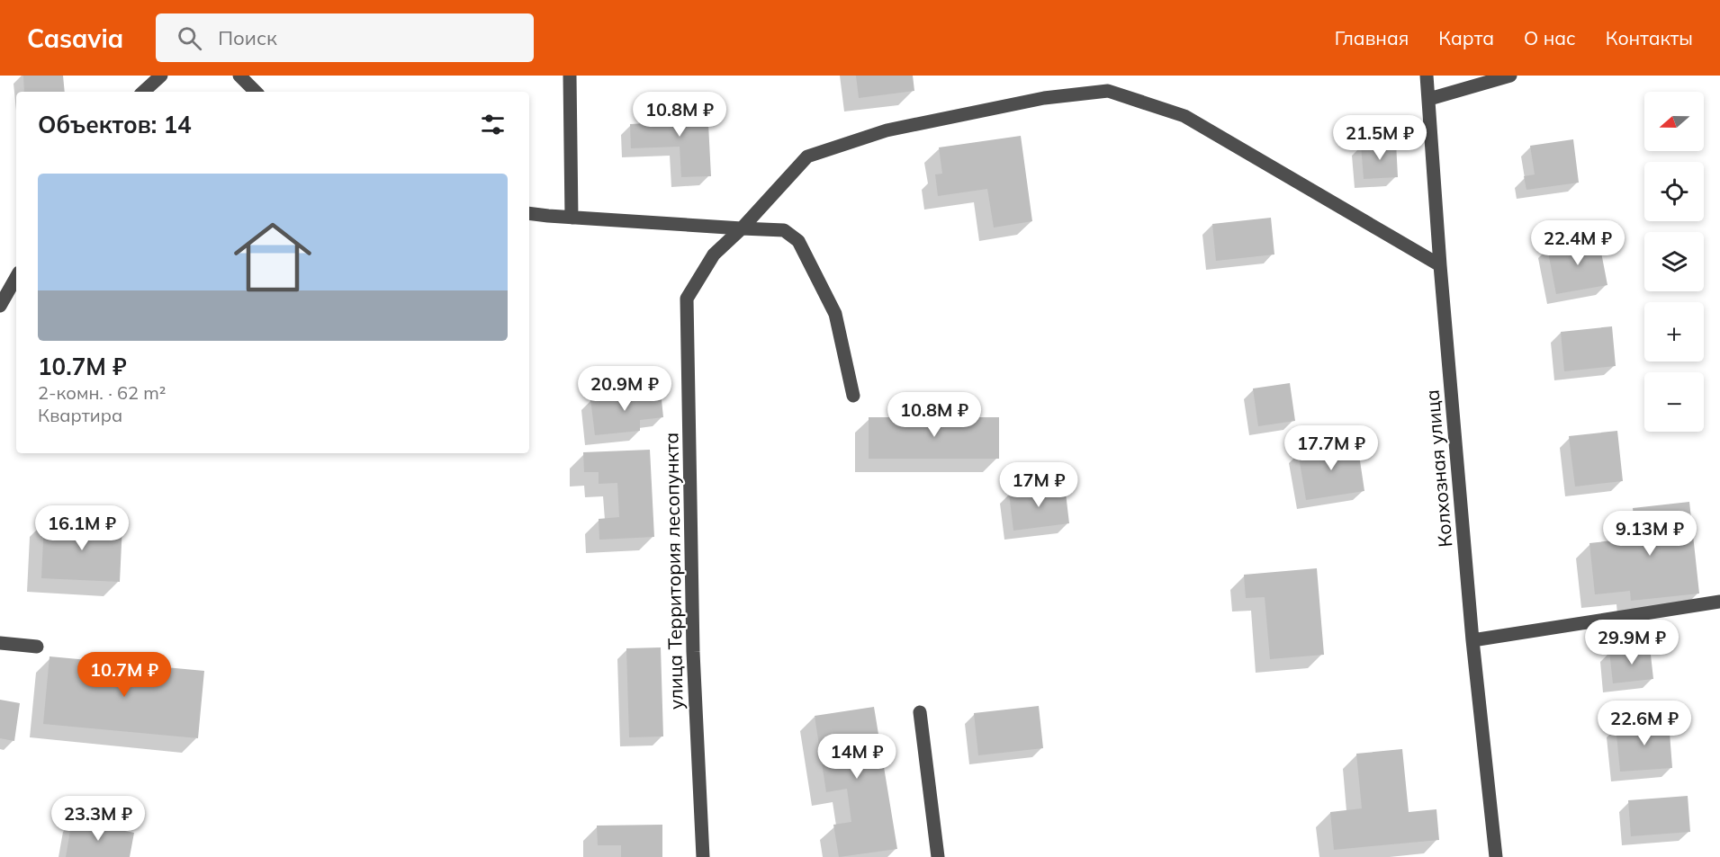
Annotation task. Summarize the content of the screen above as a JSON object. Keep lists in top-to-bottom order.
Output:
{
  "streets": {
    "street": ["Колхозная улица", "улица Территория лесопункта"]
  },
  "crossings": [
    ["Колхозная улица", "улица Территория лесопункта"]
  ],
  "north": "left",
  "page": {
    "header": "Casavia",
    "search": "Поиск",
    "nav": [
      "Главная",
      "Карта",
      "О нас",
      "Контакты"
    ],
    "map_buttons": ["+", "−"],
    "price": [
      "10.8M ₽",
      "21.5M ₽",
      "22.4M ₽",
      "20.9M ₽",
      "10.8M ₽",
      "17.7M ₽",
      "17M ₽",
      "16.1M ₽",
      "9.13M ₽",
      "29.9M ₽",
      "10.7M ₽",
      "22.6M ₽",
      "14M ₽",
      "23.3M ₽"
    ],
    "heading": "Объектов: 14",
    "list": [
      {
        "name": "10.7M ₽",
        "note": "2-комн. · 62 m² · Квартира"
      }
    ]
  }
}
